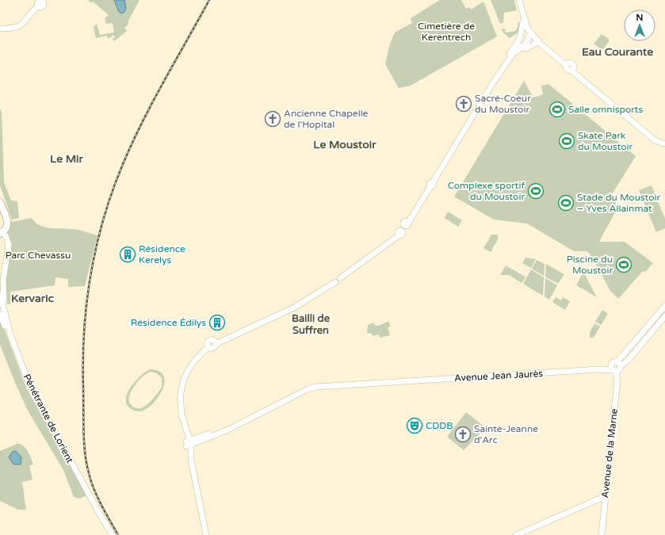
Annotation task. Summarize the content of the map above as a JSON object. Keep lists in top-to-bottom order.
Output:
{
  "streets": {
    "main road": ["Avenue Jean Jaurès", "Pénétrante de Lorient", "Avenue de la Marne"]
  },
  "crossings": [
    ["Avenue Jean Jaurès", "Avenue de la Marne"]
  ],
  "districts": [
    "Eau Courante",
    "Le Moustoir",
    "Le Mir",
    "Kervaric",
    "Bailli de Suffren"
  ],
  "parks": ["Cimetière de Kerentrech", "Parc Chevassu"],
  "places": {
    "church": ["Sacré-Coeur du Moustoir", "Ancienne Chapelle de l'Hopital", "Sainte-Jeanne d'Arc"],
    "sports": [
      "Salle omnisports",
      "Skate Park du Moustoir",
      "Complexe sportif du Moustoir",
      "Stade du Moustoir – Yves Allainmat",
      "Piscine du Moustoir"
    ],
    "building": ["Résidence Kerelys", "Résidence Édilys"],
    "theatre": ["CDDB"]
  },
  "north": "top"
}
